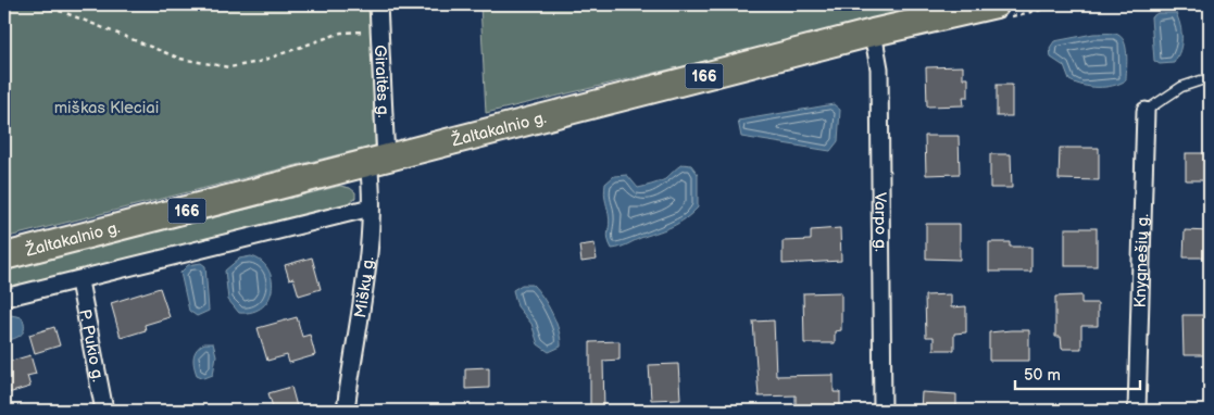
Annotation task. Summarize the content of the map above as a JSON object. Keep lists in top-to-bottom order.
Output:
{
  "streets": {
    "main road": ["166", "Žaltakalnio g."],
    "street": [
      "Giraitės g.",
      "Varpo g.",
      "Knygnešių g.",
      "Miškų g.",
      "P. Pukio g."
    ]
  },
  "crossings": [
    ["Giraitės g.", "Žaltakalnio g."],
    ["Giraitės g.", "Miškų g."],
    ["Žaltakalnio g.", "Varpo g."],
    ["Žaltakalnio g.", "Miškų g."]
  ],
  "parks": ["miškas Kleciai"],
  "scale_bar": "50 m"
}
